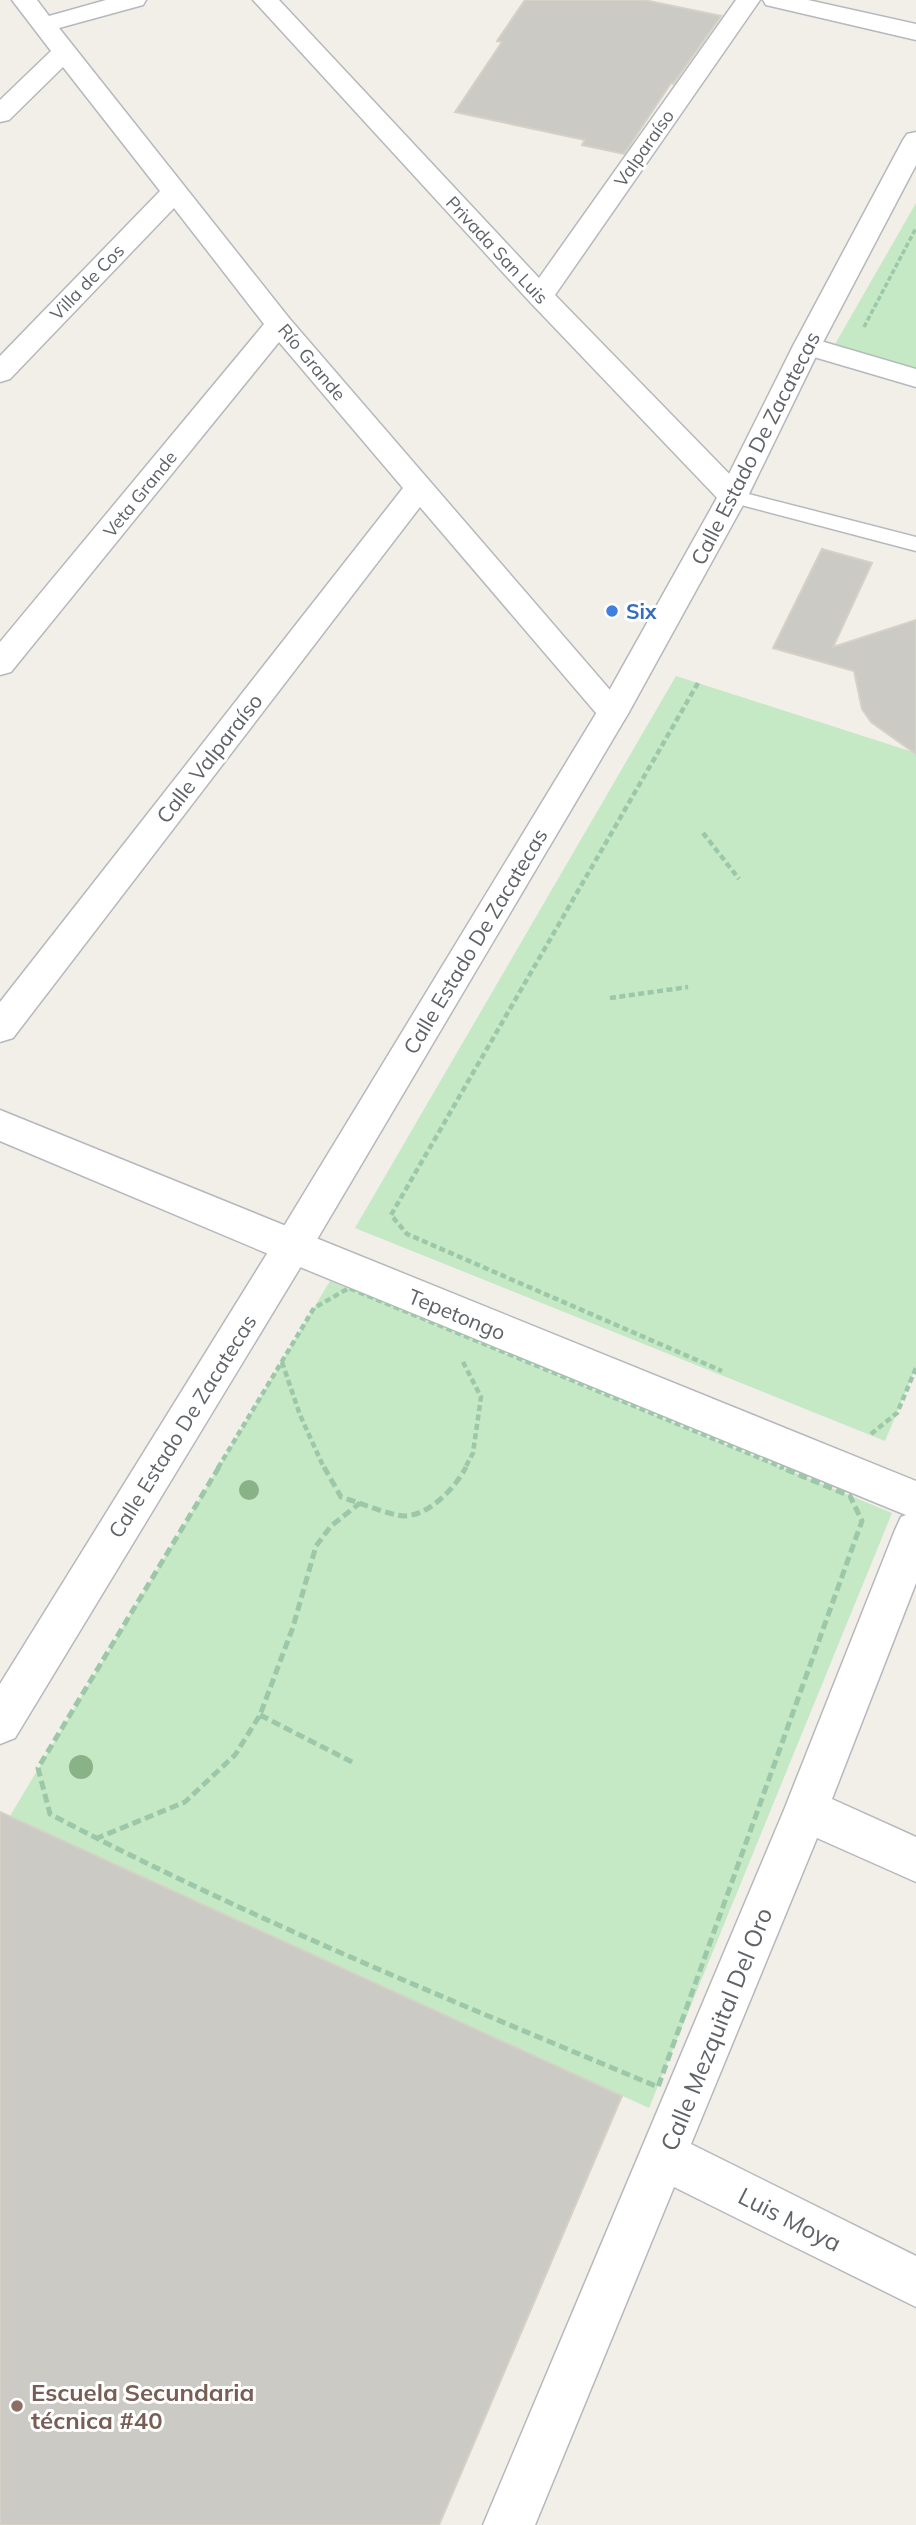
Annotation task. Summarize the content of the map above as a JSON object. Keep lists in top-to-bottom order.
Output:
{
  "streets": {
    "street": [
      "Valparaíso",
      "Privada San Luis",
      "Villa de Cos",
      "Río Grande",
      "Calle Estado De Zacatecas",
      "Veta Grande",
      "Calle Valparaíso",
      "Tepetongo",
      "Calle Mezquital Del Oro",
      "Luis Moya"
    ]
  },
  "crossings": [
    ["Valparaíso", "Privada San Luis"],
    ["Privada San Luis", "Calle Estado De Zacatecas"],
    ["Villa de Cos", "Río Grande"],
    ["Río Grande", "Calle Estado De Zacatecas"],
    ["Río Grande", "Veta Grande"],
    ["Río Grande", "Calle Valparaíso"],
    ["Calle Estado De Zacatecas", "Tepetongo"],
    ["Calle Mezquital Del Oro", "Luis Moya"]
  ],
  "places": ["Six", "Escuela Secundaria técnica #40"]
}
